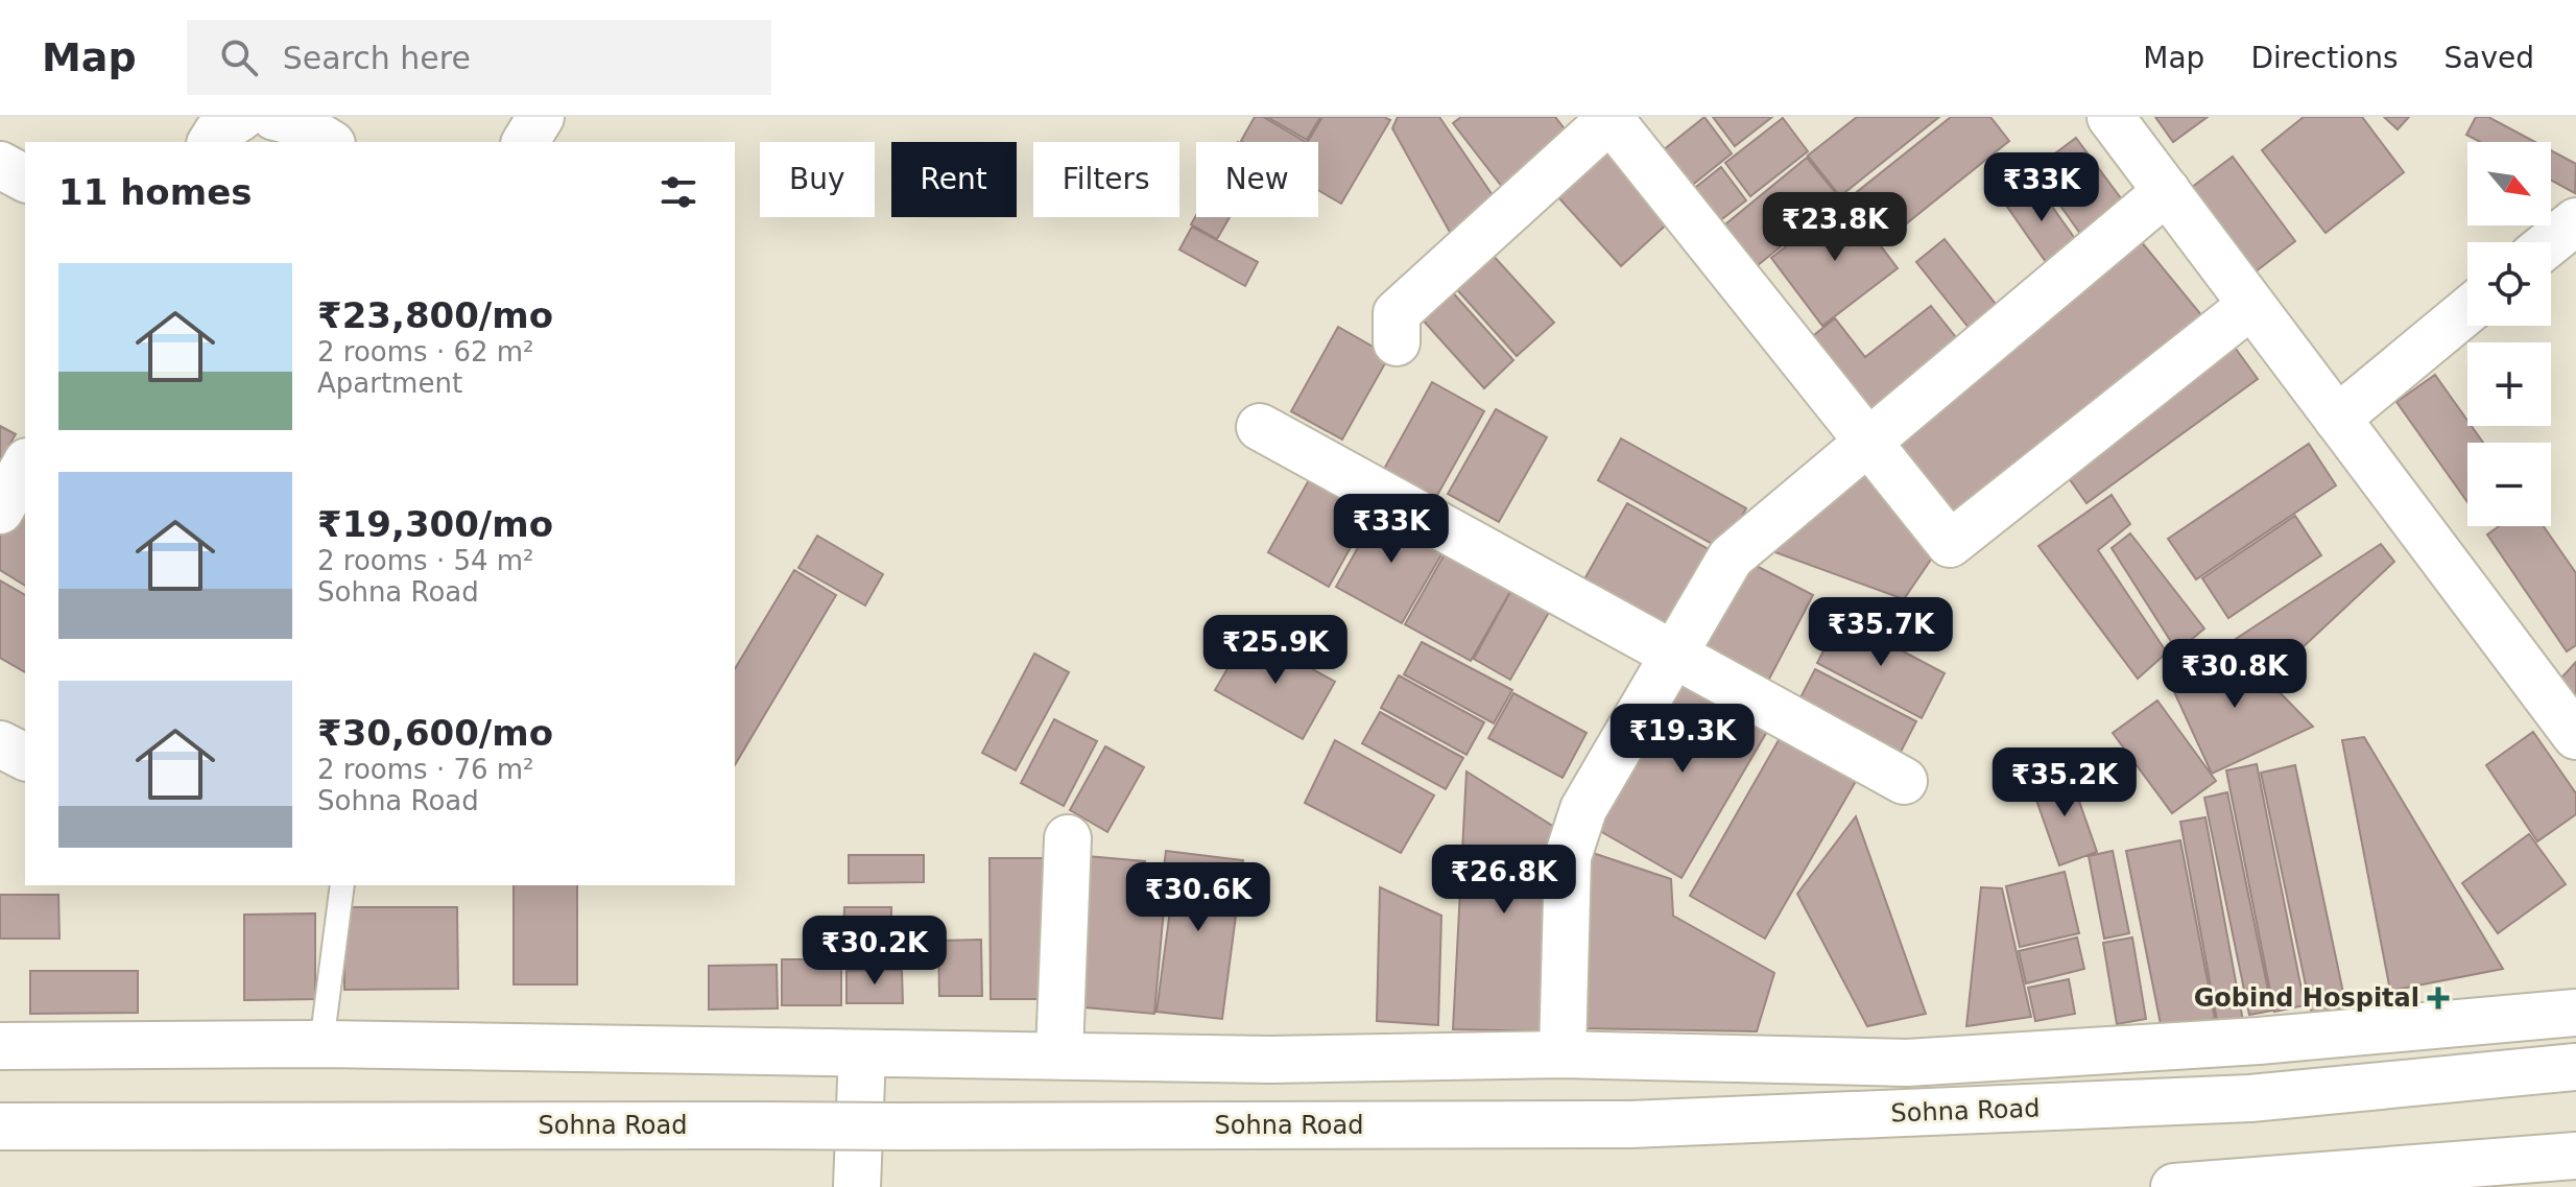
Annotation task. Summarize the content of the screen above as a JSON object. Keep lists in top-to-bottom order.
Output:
{
  "streets": {
    "main road": ["Sohna Road"]
  },
  "places": {
    "health": ["Gobind Hospital"]
  },
  "north": "bottom right",
  "page": {
    "header": "Map",
    "search": "Search here",
    "nav": ["Map", "Directions", "Saved"],
    "map_buttons": ["+", "−"],
    "chip": [
      "Buy",
      "Rent",
      "Filters",
      "New"
    ],
    "heading": "11 homes",
    "price": [
      "₹33K",
      "₹23.8K",
      "₹33K",
      "₹35.7K",
      "₹25.9K",
      "₹30.8K",
      "₹19.3K",
      "₹35.2K",
      "₹26.8K",
      "₹30.6K",
      "₹30.2K"
    ],
    "list": [
      {
        "name": "₹23,800/mo",
        "note": "2 rooms · 62 m² · Apartment"
      },
      {
        "name": "₹19,300/mo",
        "note": "2 rooms · 54 m² · Sohna Road"
      },
      {
        "name": "₹30,600/mo",
        "note": "2 rooms · 76 m² · Sohna Road"
      }
    ]
  }
}
